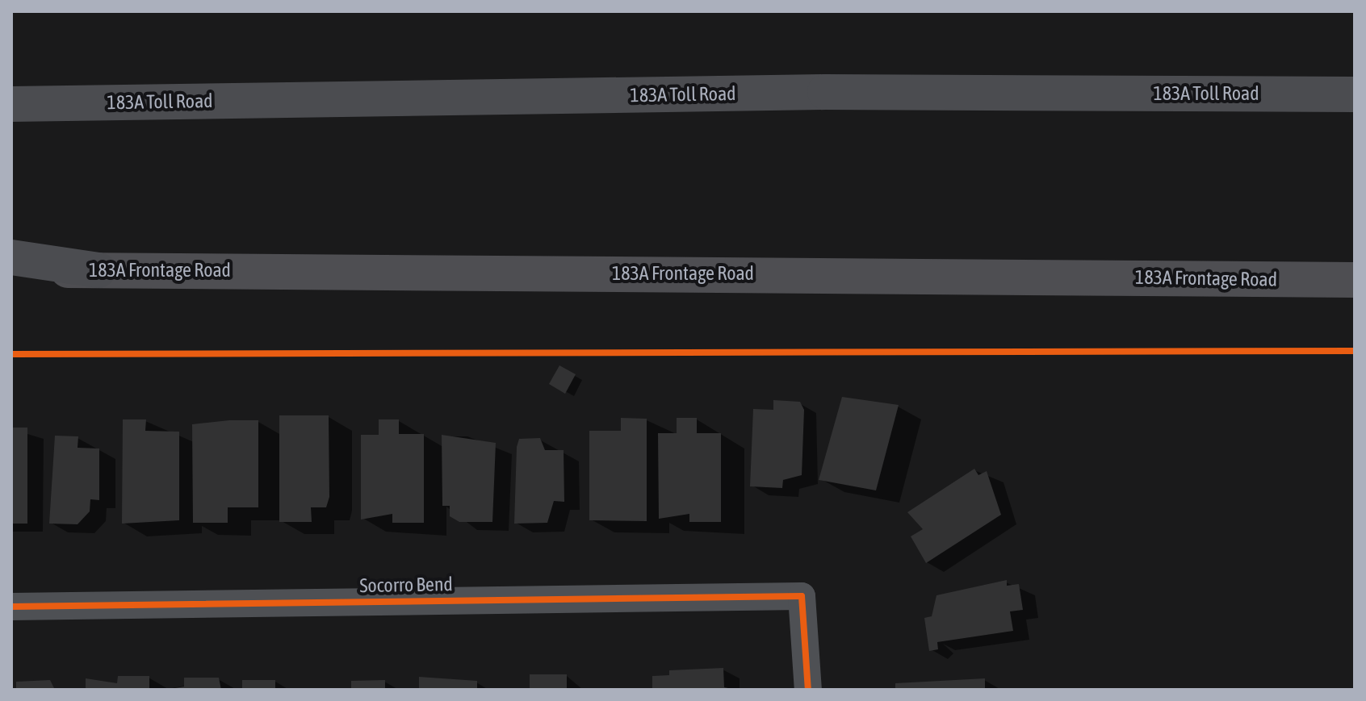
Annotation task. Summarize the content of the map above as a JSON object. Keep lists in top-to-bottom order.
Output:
{
  "streets": {
    "highway": ["183A Toll Road"],
    "main road": ["183A Frontage Road"],
    "street": ["Socorro Bend"]
  }
}
